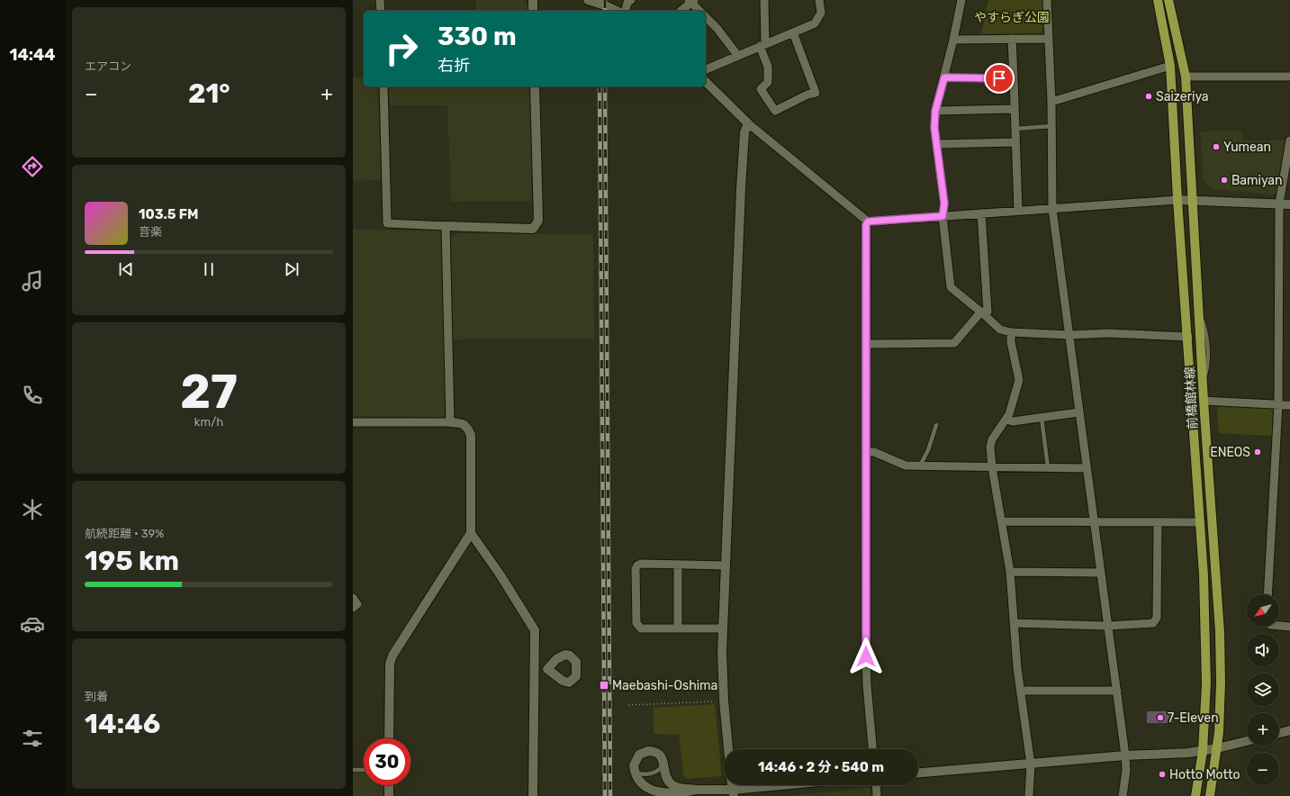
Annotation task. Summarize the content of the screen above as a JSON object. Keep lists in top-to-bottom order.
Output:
{
  "streets": {
    "main road": ["前橋館林線"]
  },
  "parks": ["やすらぎ公園"],
  "places": {
    "other": [
      "Saizeriya",
      "Yumean",
      "Bamiyan",
      "ENEOS",
      "7-Eleven",
      "Hotto Motto"
    ],
    "transit": ["Maebashi-Oshima"]
  },
  "north": "bottom left",
  "page": {
    "tabs": "14:44",
    "tile": [
      "エアコン",
      ["27", "km/h"],
      ["航続距離 · 39%", "195 km"],
      ["到着", "14:46"]
    ],
    "turn": ["330 m", "右折"],
    "heat": ["−", "21°", "+"],
    "song": ["103.5 FM", "音楽"],
    "map_buttons": ["+", "−"],
    "limit": "30",
    "trip": "14:46 · 2 分 · 540 m"
  }
}
